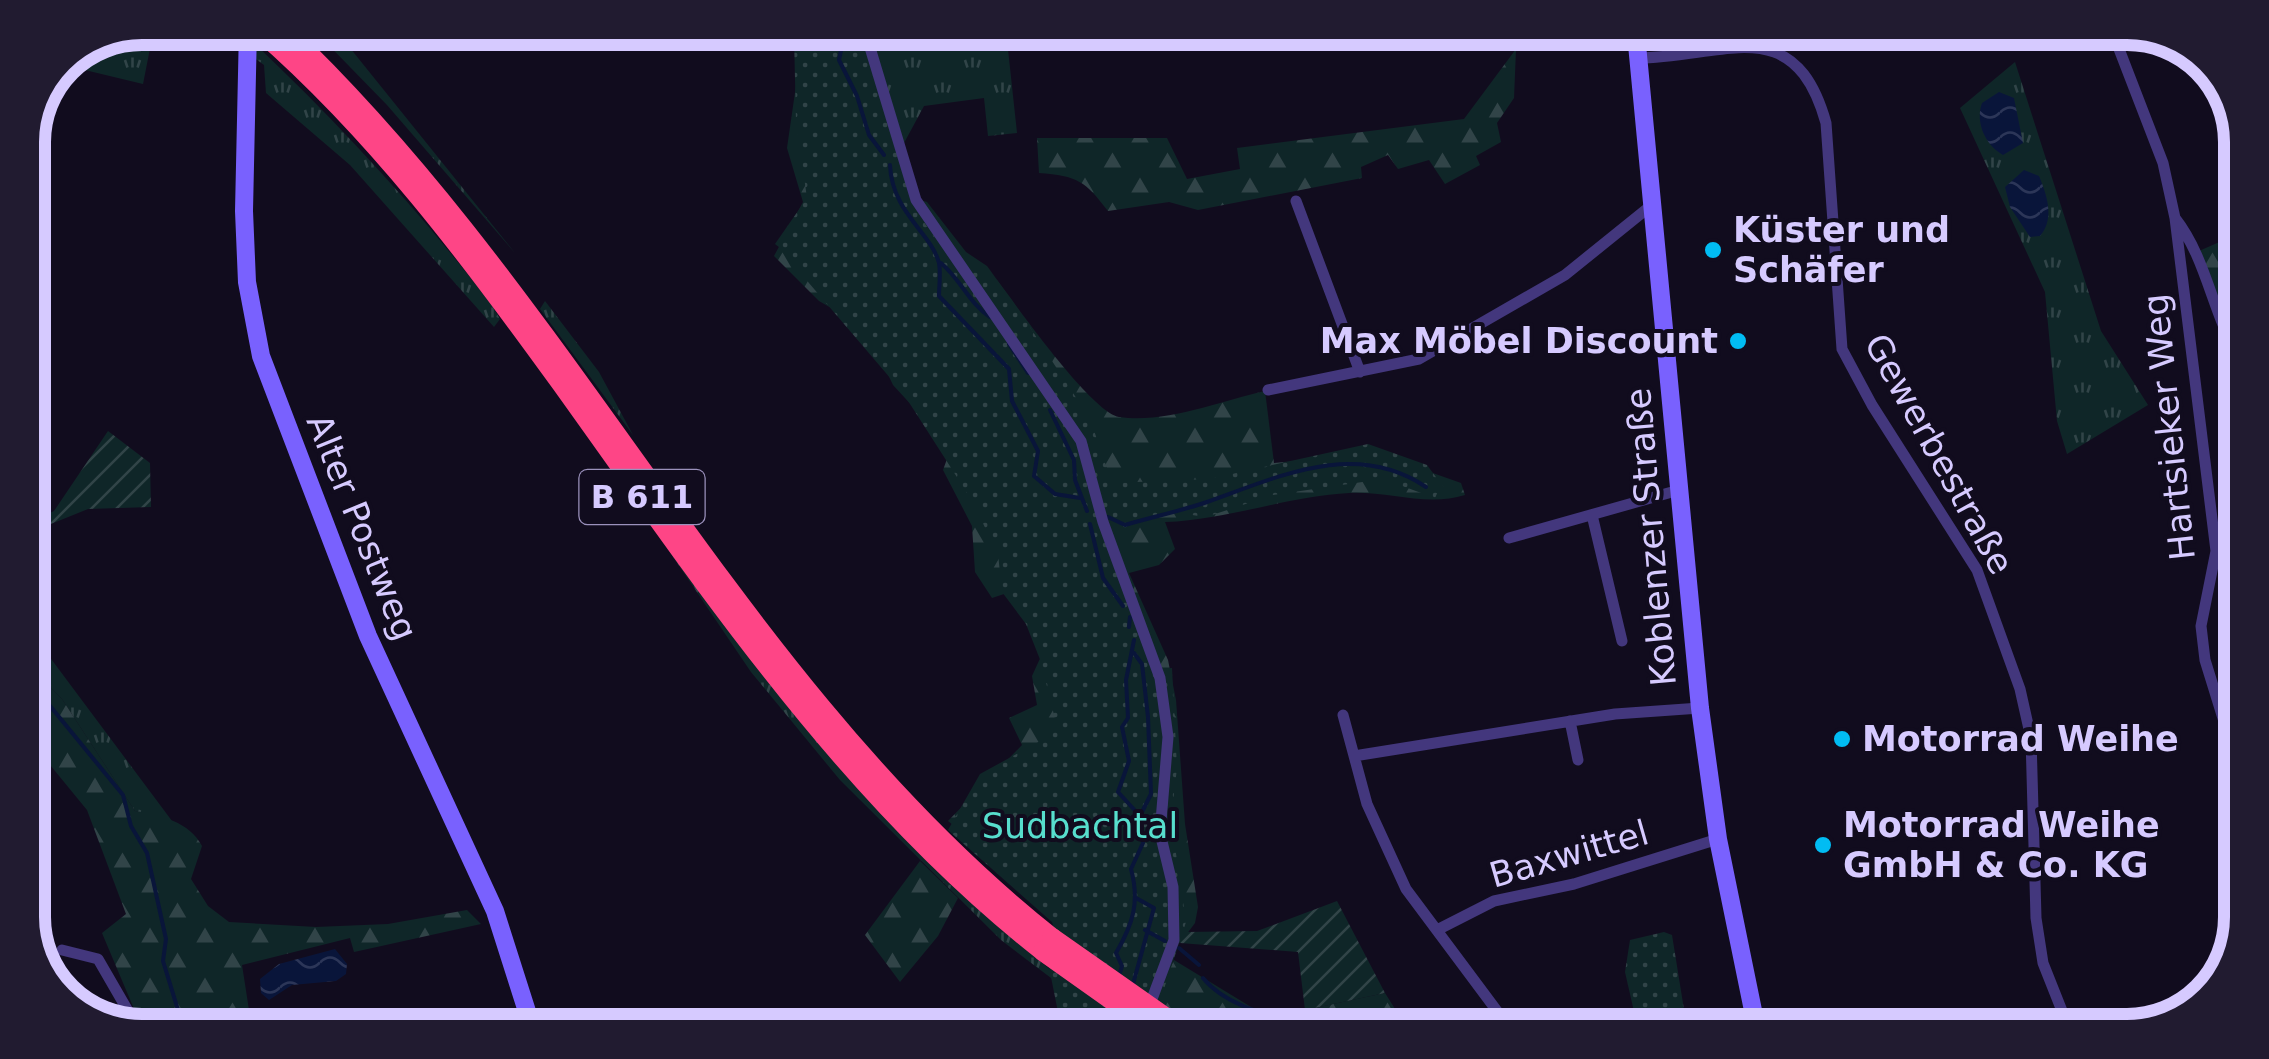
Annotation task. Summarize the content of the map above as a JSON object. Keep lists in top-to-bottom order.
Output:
{
  "streets": {
    "highway": ["B 611"],
    "street": [
      "Hartsieker Weg",
      "Gewerbestraße",
      "Alter Postweg",
      "Koblenzer Straße",
      "Baxwittel"
    ]
  },
  "crossings": [
    ["Gewerbestraße", "Koblenzer Straße"],
    ["Koblenzer Straße", "Baxwittel"]
  ],
  "parks": ["Sudbachtal"],
  "places": [
    "Küster und Schäfer",
    "Max Möbel Discount",
    "Motorrad Weihe",
    "Motorrad Weihe GmbH & Co. KG"
  ]
}
